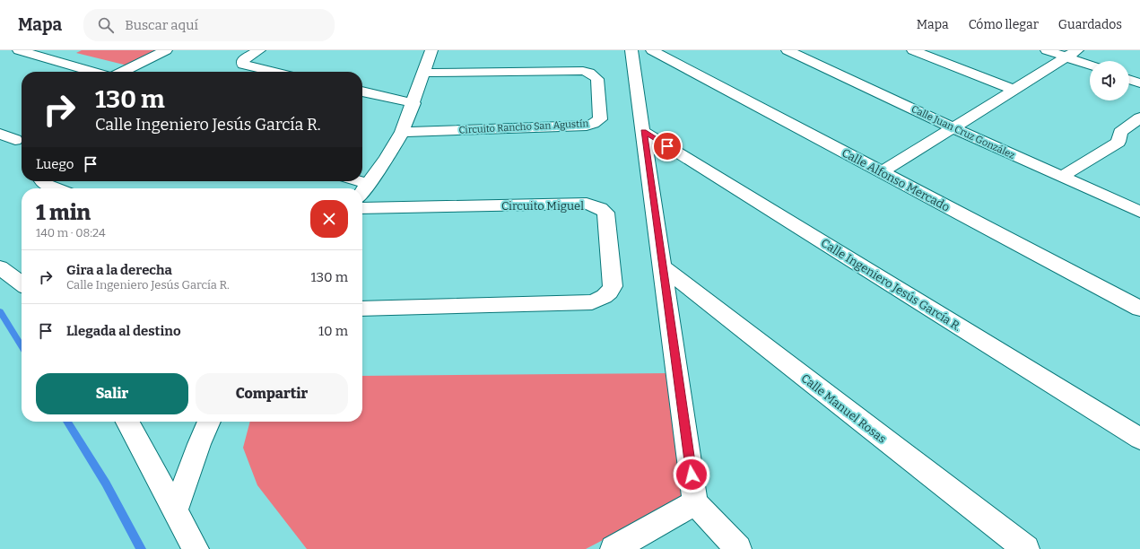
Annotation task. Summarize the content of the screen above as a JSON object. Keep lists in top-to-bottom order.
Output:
{
  "streets": {
    "street": [
      "Circuito Rancho San Agustín",
      "Calle Juan Cruz González",
      "Calle Alfonso Mercado",
      "Circuito Miguel",
      "Calle Ingeniero Jesús García R.",
      "Calle Manuel Rosas"
    ]
  },
  "page": {
    "header": "Mapa",
    "search": "Buscar aquí",
    "nav": ["Mapa", "Cómo llegar", "Guardados"],
    "turn": ["130 m", "Calle Ingeniero Jesús García R."],
    "then": "Luego",
    "heading": ["1 min", "140 m · 08:24"],
    "list": [
      {
        "name": "Gira a la derecha",
        "note": "Calle Ingeniero Jesús García R.",
        "value": "130 m"
      },
      {
        "name": "Llegada al destino",
        "value": "10 m"
      }
    ],
    "buttons": ["Salir", "Compartir"]
  }
}
